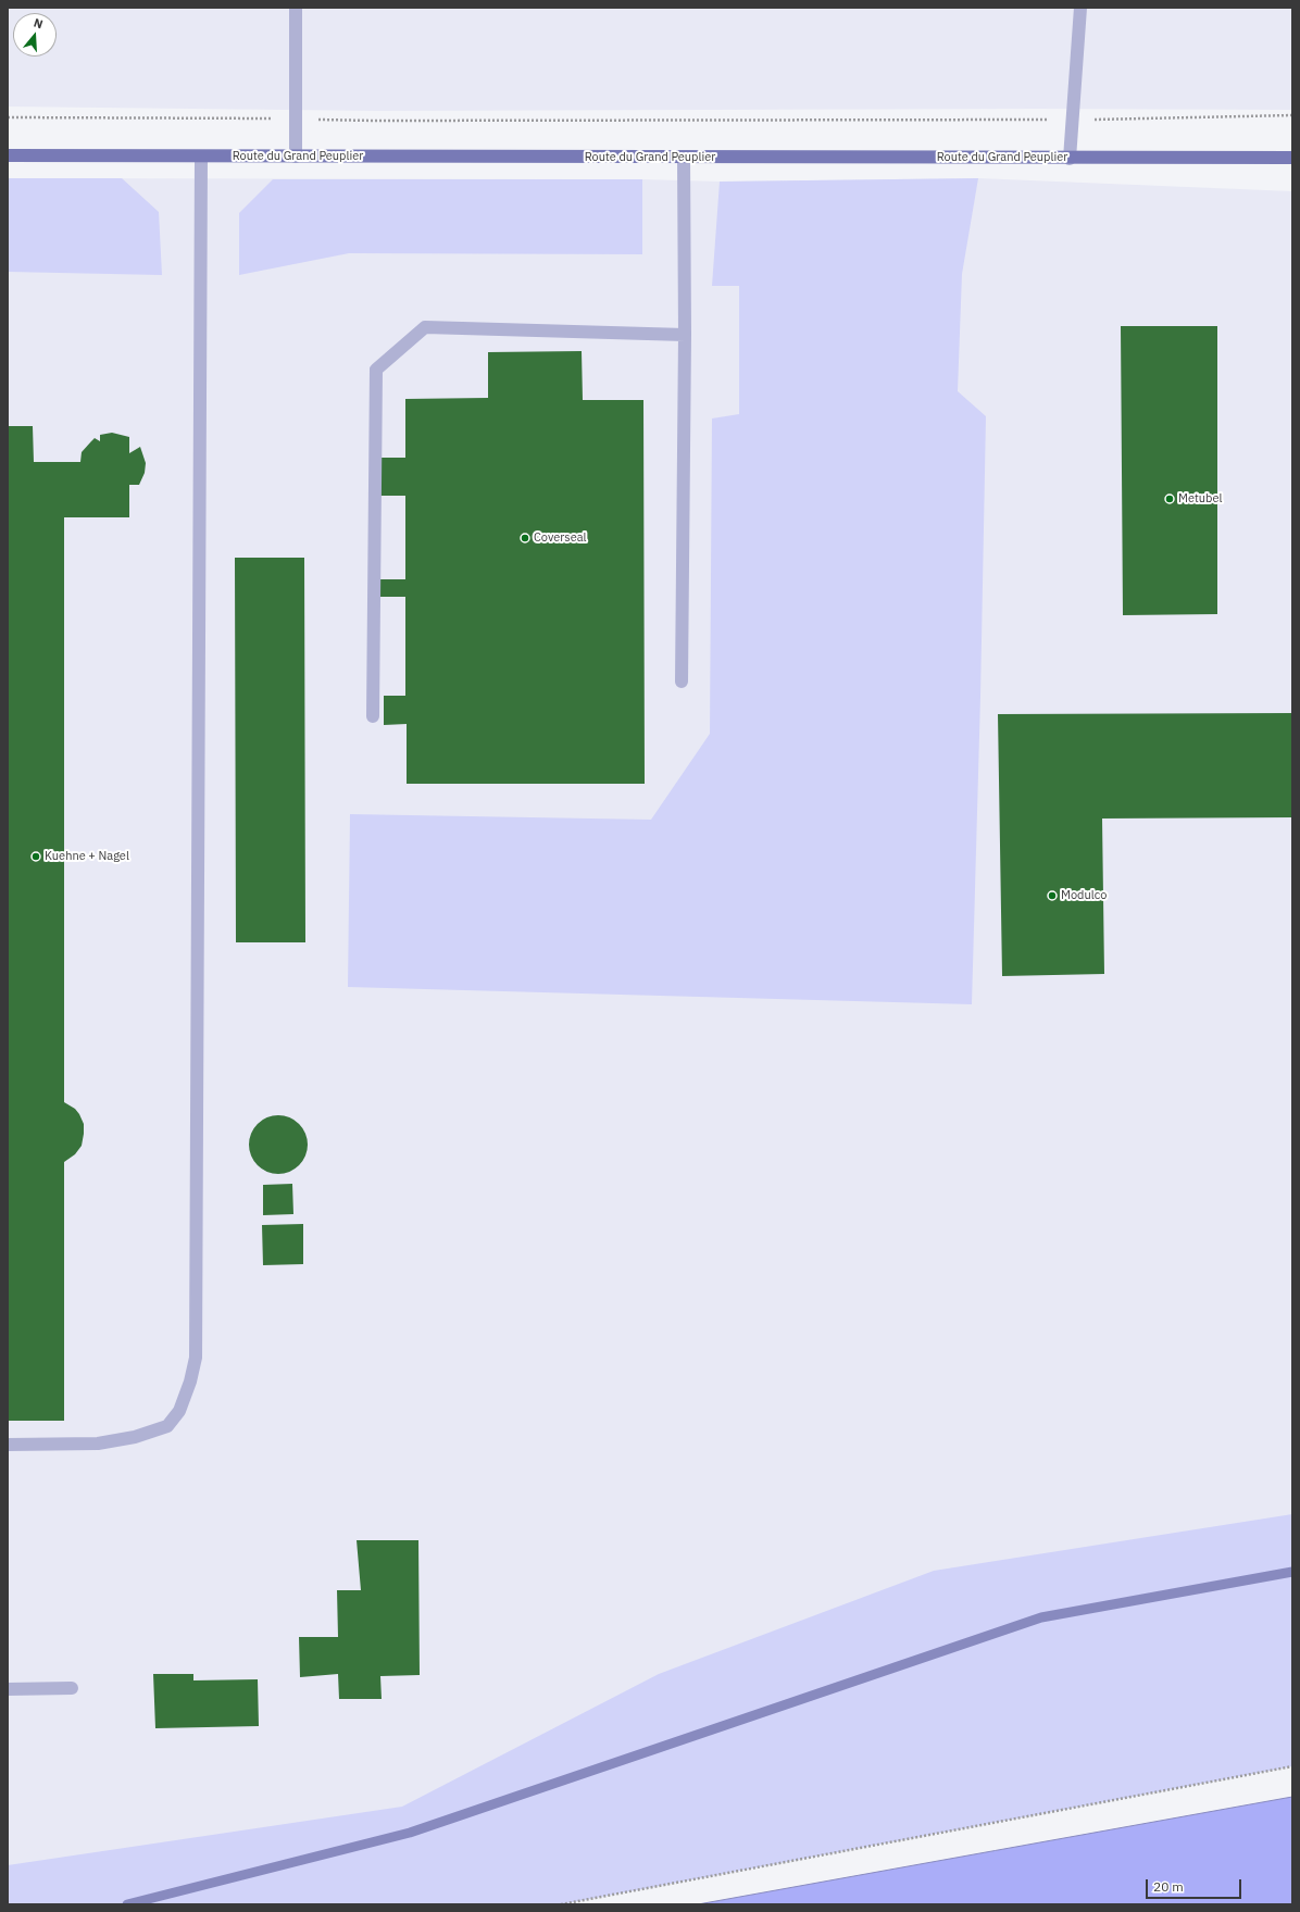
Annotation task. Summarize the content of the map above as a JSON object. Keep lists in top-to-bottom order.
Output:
{
  "streets": {
    "main road": ["Route du Grand Peuplier"]
  },
  "places": [
    "Metubel",
    "Coverseal",
    "Kuehne + Nagel",
    "Modulco"
  ],
  "scale_bar": "20 m",
  "north": "top"
}
